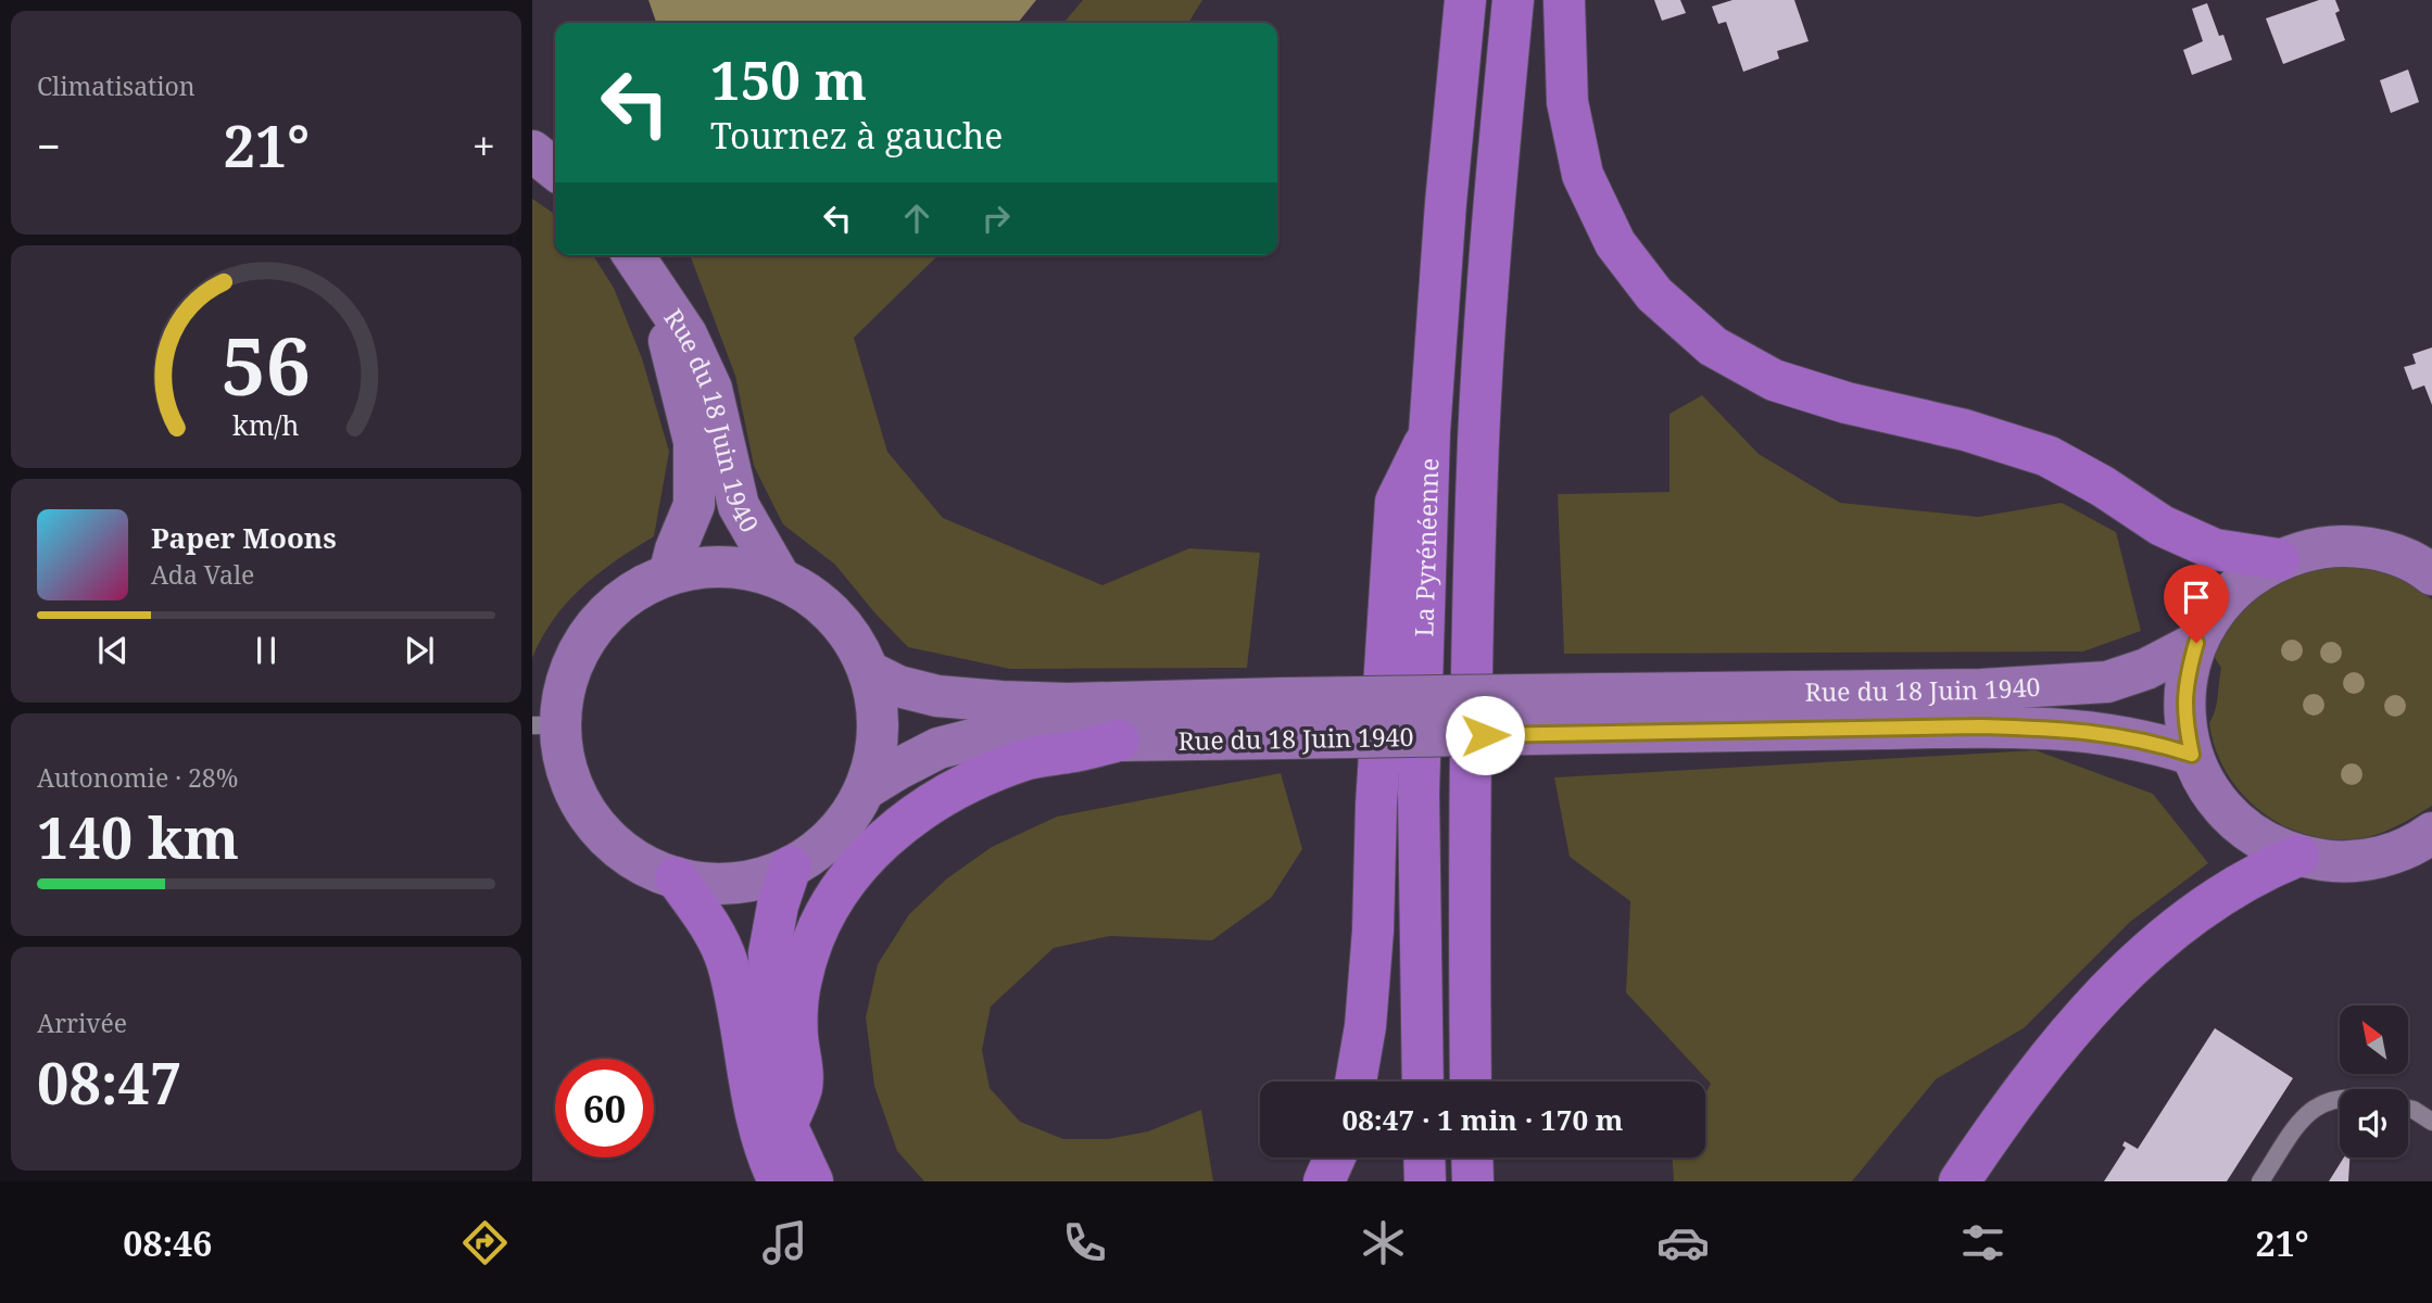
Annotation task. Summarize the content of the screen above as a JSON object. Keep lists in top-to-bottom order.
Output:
{
  "streets": {
    "highway": ["La Pyrénéenne"],
    "main road": ["Rue du 18 Juin 1940"]
  },
  "north": "top left",
  "page": {
    "tile": [
      "Climatisation",
      ["Autonomie · 28%", "140 km"],
      ["Arrivée", "08:47"]
    ],
    "turn": ["150 m", "Tournez à gauche"],
    "heat": ["−", "21°", "+"],
    "song": ["Paper Moons", "Ada Vale"],
    "limit": "60",
    "trip": "08:47 · 1 min · 170 m",
    "tabs": ["08:46", "21°"],
    "gauge": ["56", "km/h"]
  }
}
